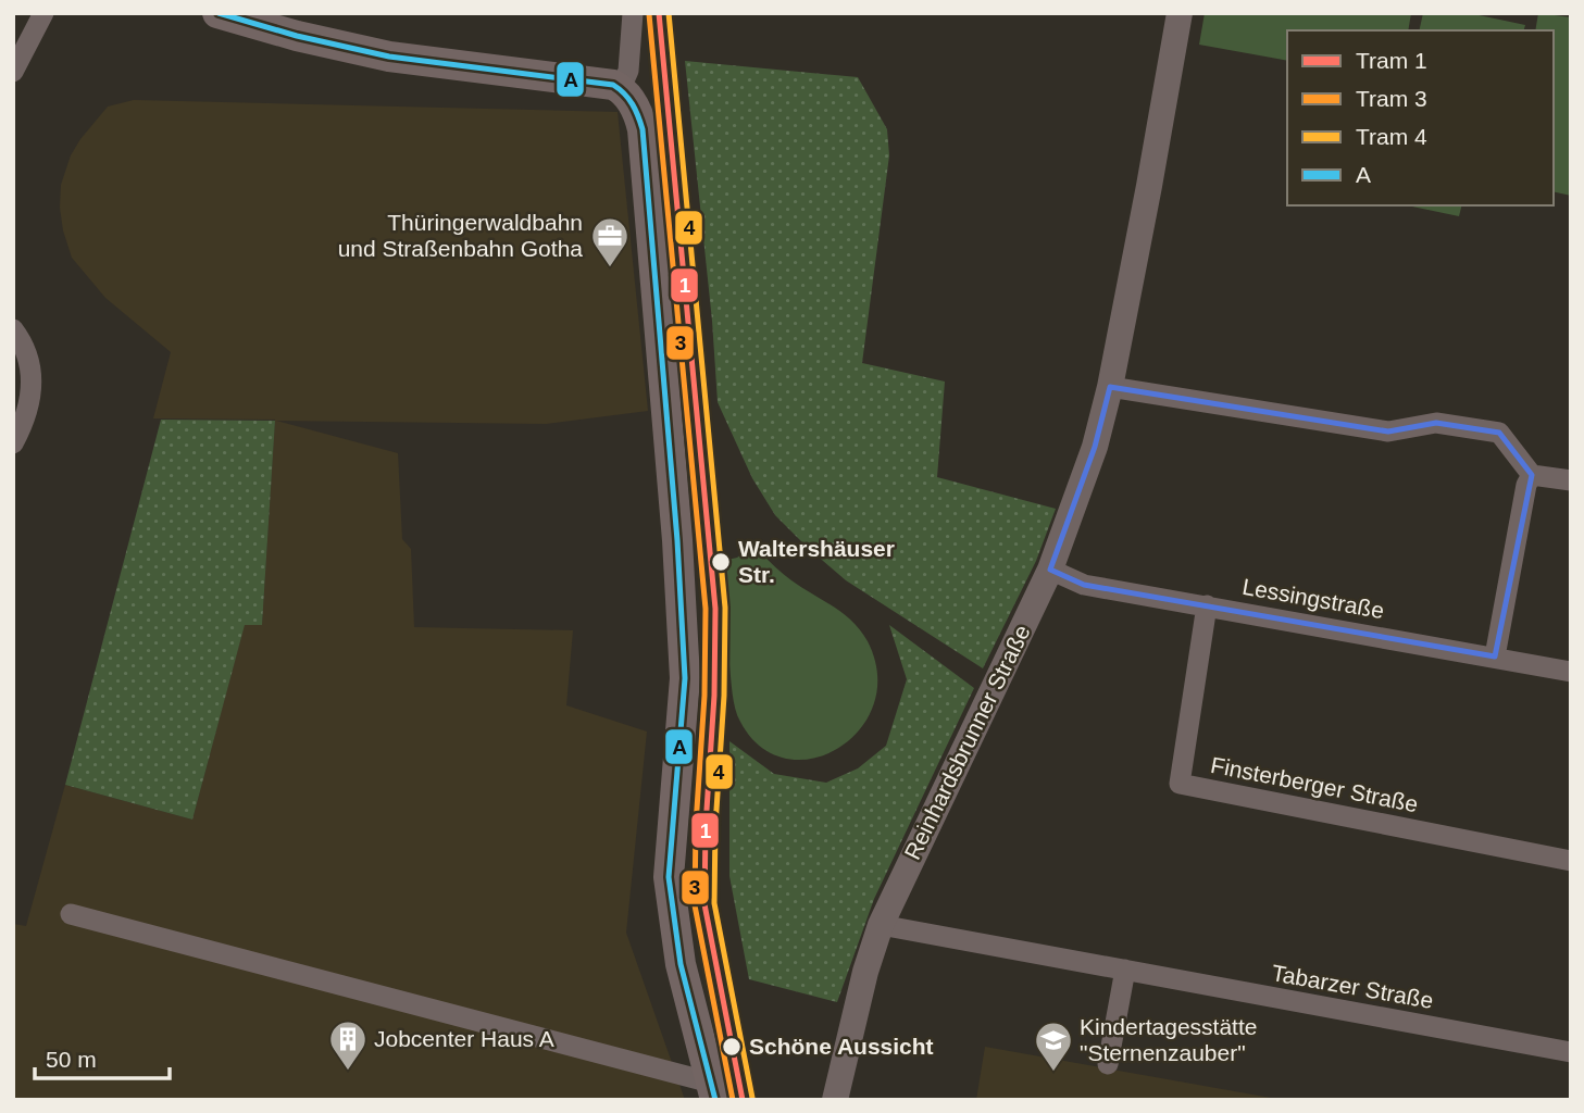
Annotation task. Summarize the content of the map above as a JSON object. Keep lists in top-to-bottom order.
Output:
{
  "streets": {
    "street": [
      "Lessingstraße",
      "Reinhardsbrunner Straße",
      "Finsterberger Straße",
      "Tabarzer Straße"
    ]
  },
  "crossings": [
    ["Lessingstraße", "Reinhardsbrunner Straße"],
    ["Lessingstraße", "Finsterberger Straße"],
    ["Reinhardsbrunner Straße", "Tabarzer Straße"]
  ],
  "places": {
    "office": ["Thüringerwaldbahn und Straßenbahn Gotha"],
    "other": ["Waltershäuser Str.", "Schöne Aussicht"],
    "building": ["Jobcenter Haus A"],
    "school or university": ["Kindertagesstätte \"Sternenzauber\""]
  },
  "lines": [
    "tram line 1",
    "tram line 4",
    "transit line A",
    "tram line 3"
  ],
  "legend": [
    "Tram 1",
    "Tram 3",
    "Tram 4",
    "A"
  ],
  "scale_bar": "50 m"
}
